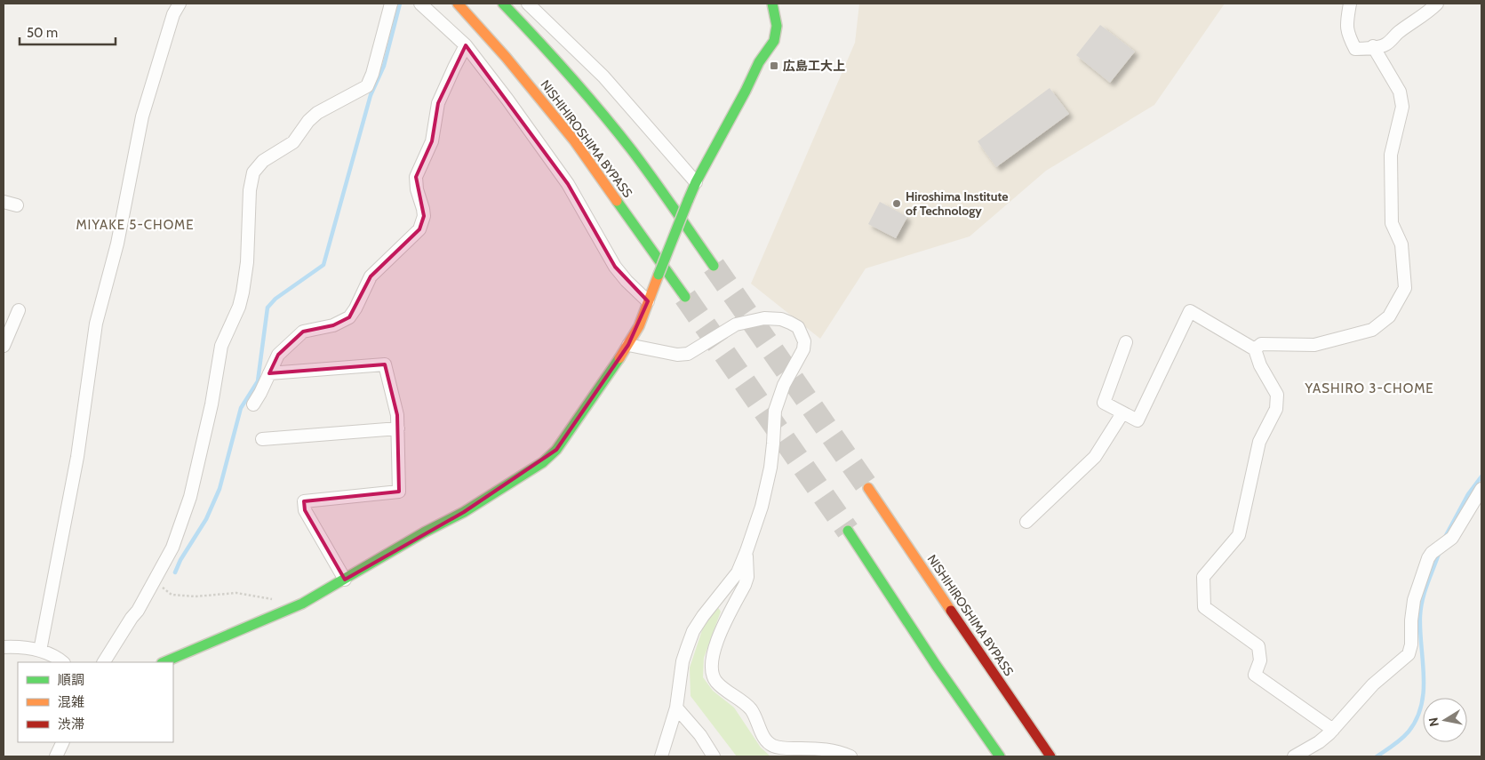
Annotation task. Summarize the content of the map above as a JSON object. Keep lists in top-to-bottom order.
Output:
{
  "streets": {
    "main road": ["NISHIHIROSHIMA BYPASS"]
  },
  "districts": ["MIYAKE 5-CHOME", "YASHIRO 3-CHOME"],
  "places": {
    "transit": ["広島工大上"],
    "other": ["Hiroshima Institute of Technology"]
  },
  "legend": ["順調", "混雑", "渋滞"],
  "scale_bar": "50 m",
  "north": "left"
}
